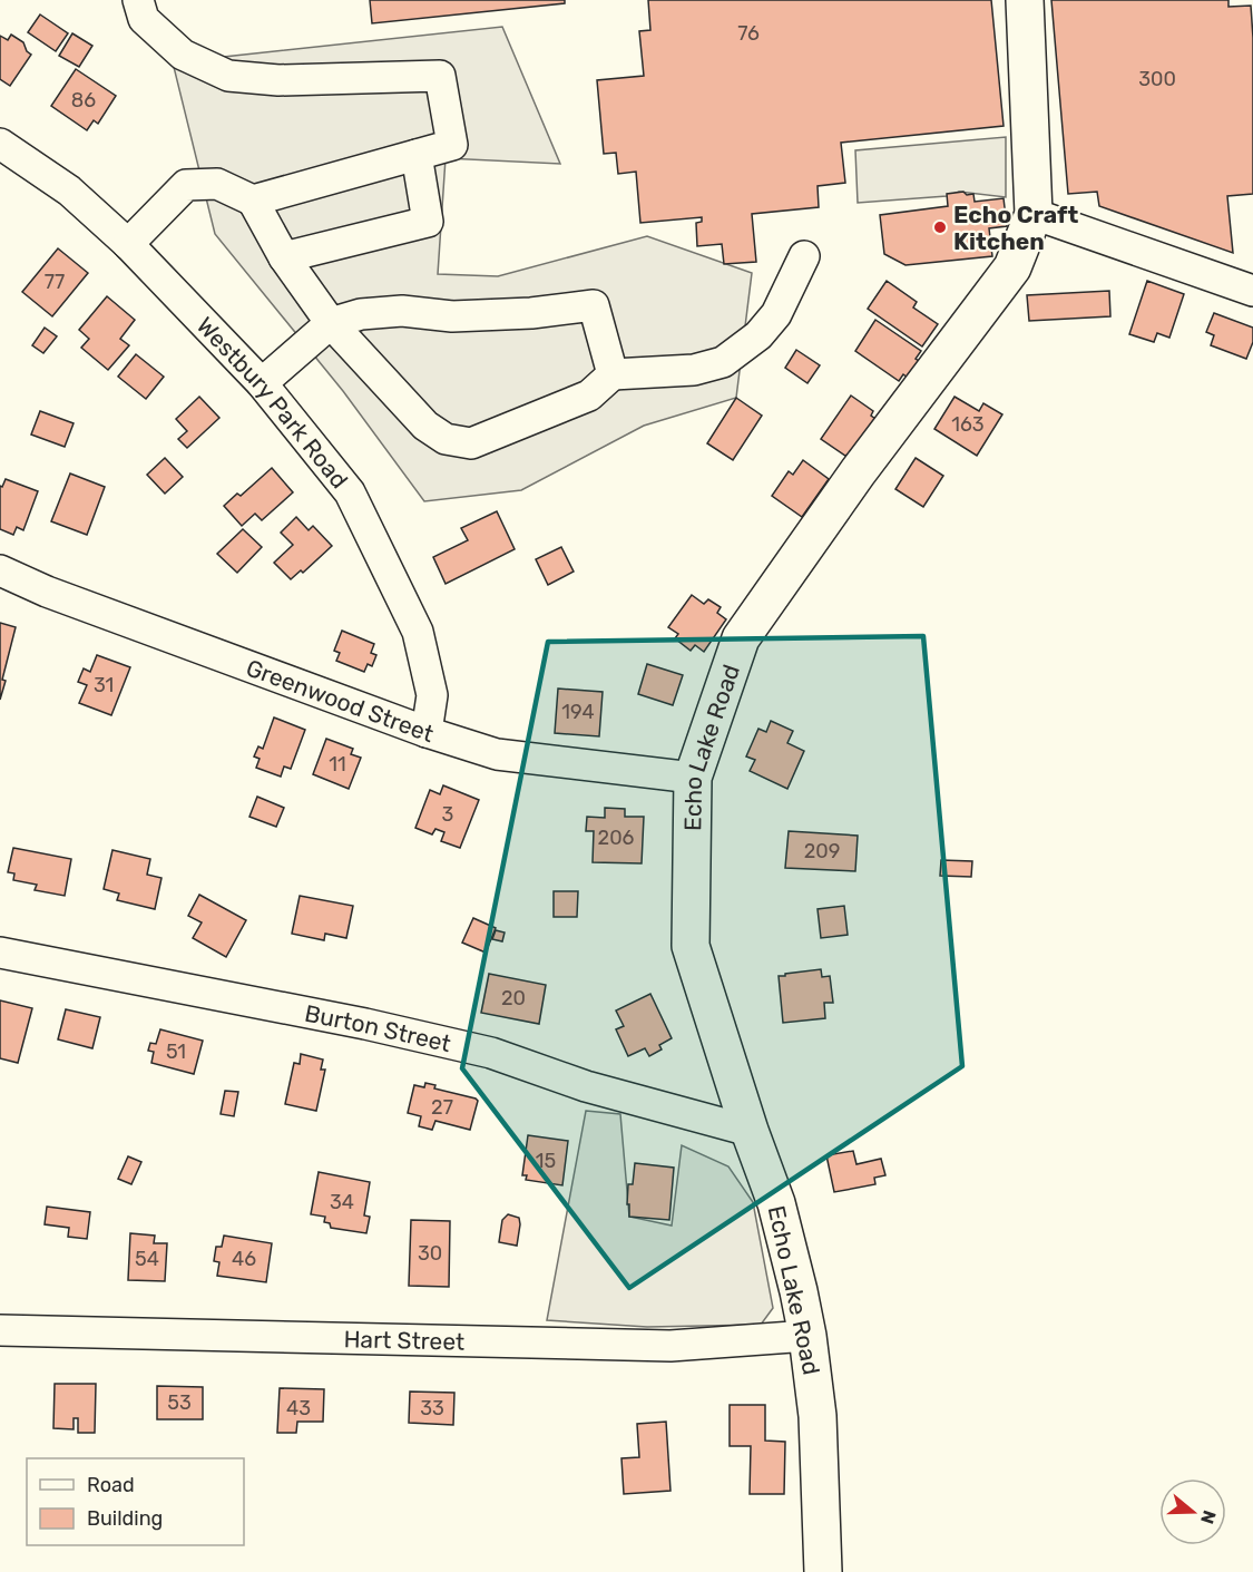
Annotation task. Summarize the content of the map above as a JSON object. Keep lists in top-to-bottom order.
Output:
{
  "streets": {
    "main road": ["Echo Lake Road"],
    "street": [
      "Westbury Park Road",
      "Greenwood Street",
      "Burton Street",
      "Hart Street"
    ]
  },
  "crossings": [
    ["Westbury Park Road", "Greenwood Street"],
    ["Greenwood Street", "Echo Lake Road"],
    ["Echo Lake Road", "Burton Street"],
    ["Echo Lake Road", "Hart Street"]
  ],
  "places": ["Echo Craft Kitchen"],
  "house_numbers": [
    "76",
    "300",
    "86",
    "77",
    "163",
    "31",
    "194",
    "11",
    "3",
    "206",
    "209",
    "20",
    "51",
    "27",
    "15",
    "34",
    "30",
    "54",
    "46",
    "53",
    "43",
    "33"
  ],
  "legend": ["Road", "Building"],
  "north": "right"
}
